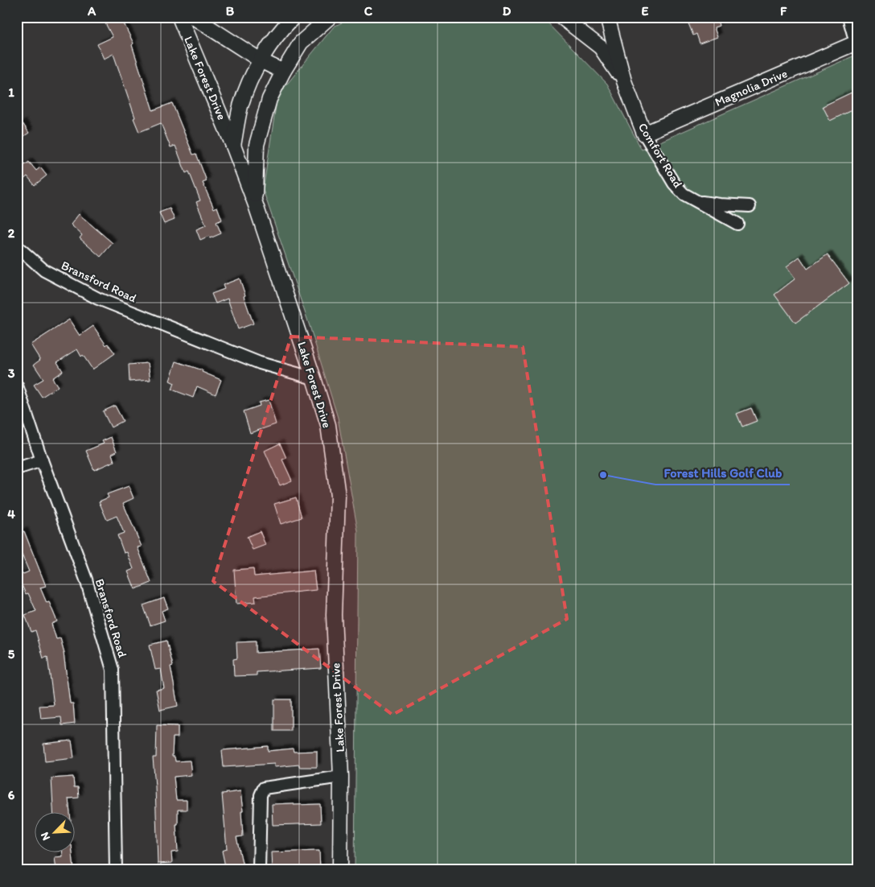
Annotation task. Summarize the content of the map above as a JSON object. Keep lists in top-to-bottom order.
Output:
{
  "streets": {
    "street": [
      "Lake Forest Drive",
      "Magnolia Drive",
      "Comfort Road",
      "Bransford Road"
    ]
  },
  "crossings": [
    ["Lake Forest Drive", "Bransford Road"],
    ["Magnolia Drive", "Comfort Road"]
  ],
  "places": ["Forest Hills Golf Club"],
  "north": "bottom left",
  "grid": {
    "columns": [
      "A",
      "B",
      "C",
      "D",
      "E",
      "F"
    ],
    "rows": [
      "1",
      "2",
      "3",
      "4",
      "5",
      "6"
    ]
  }
}
